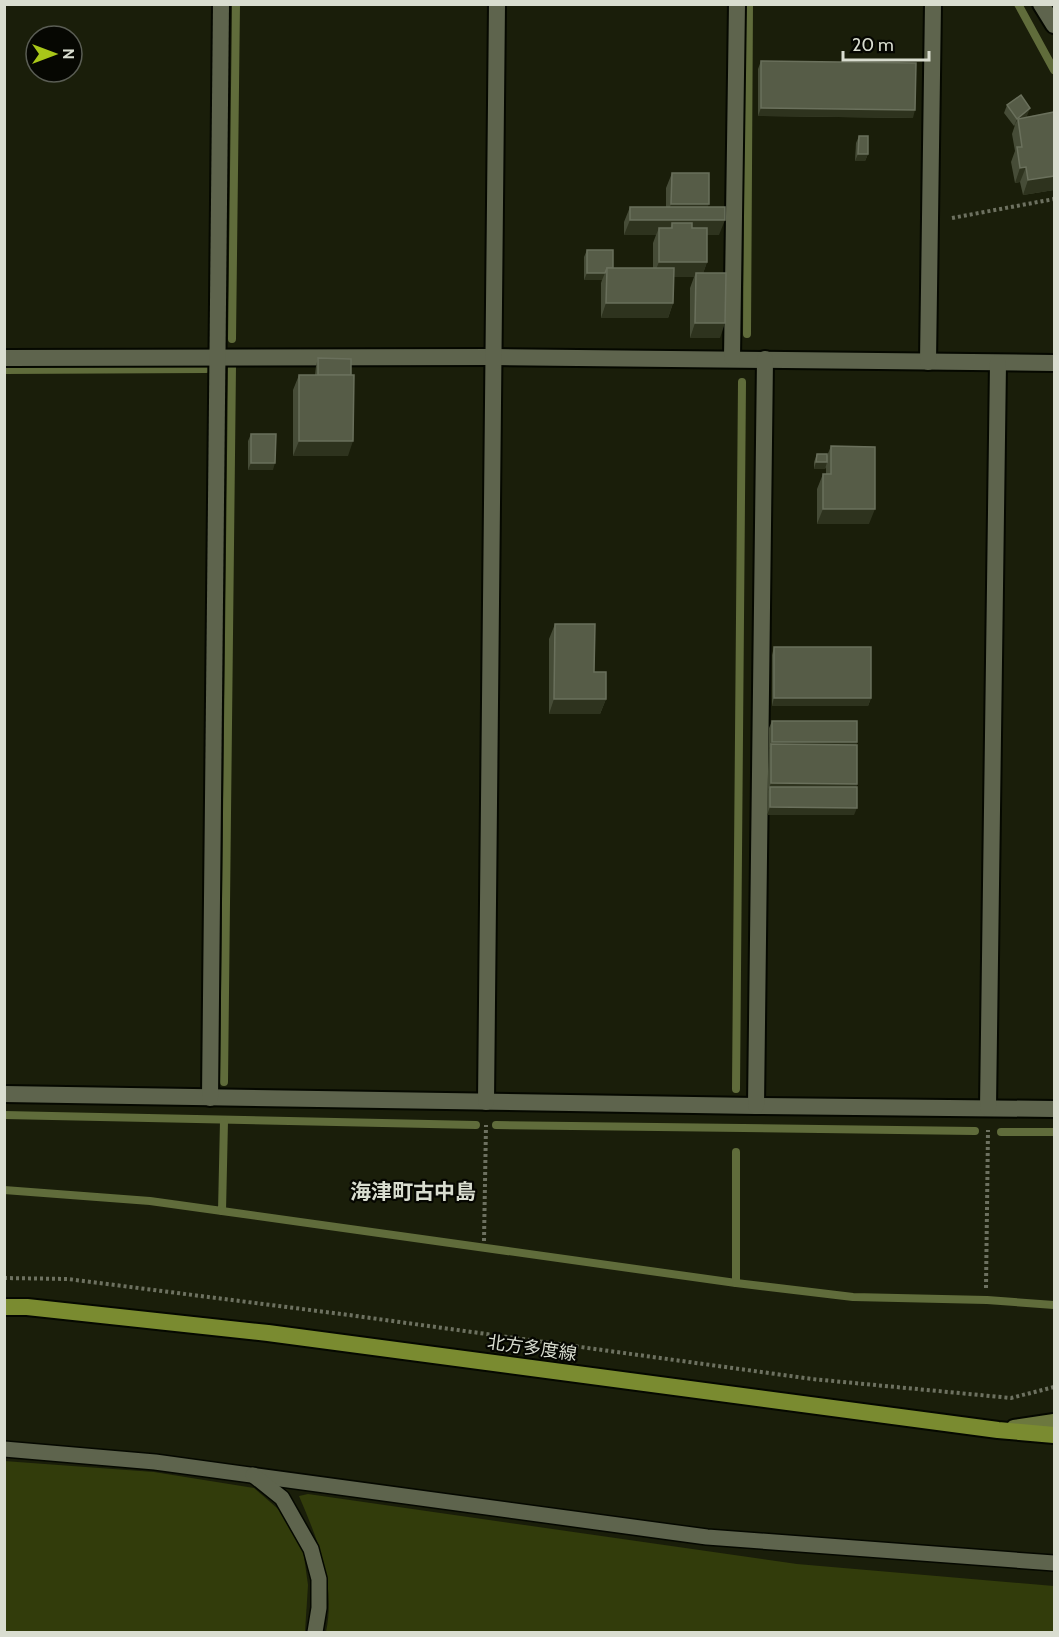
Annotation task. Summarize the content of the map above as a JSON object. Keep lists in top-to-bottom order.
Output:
{
  "streets": {
    "main road": ["北方多度線"]
  },
  "districts": ["海津町古中島"],
  "scale_bar": "20 m",
  "north": "right"
}
